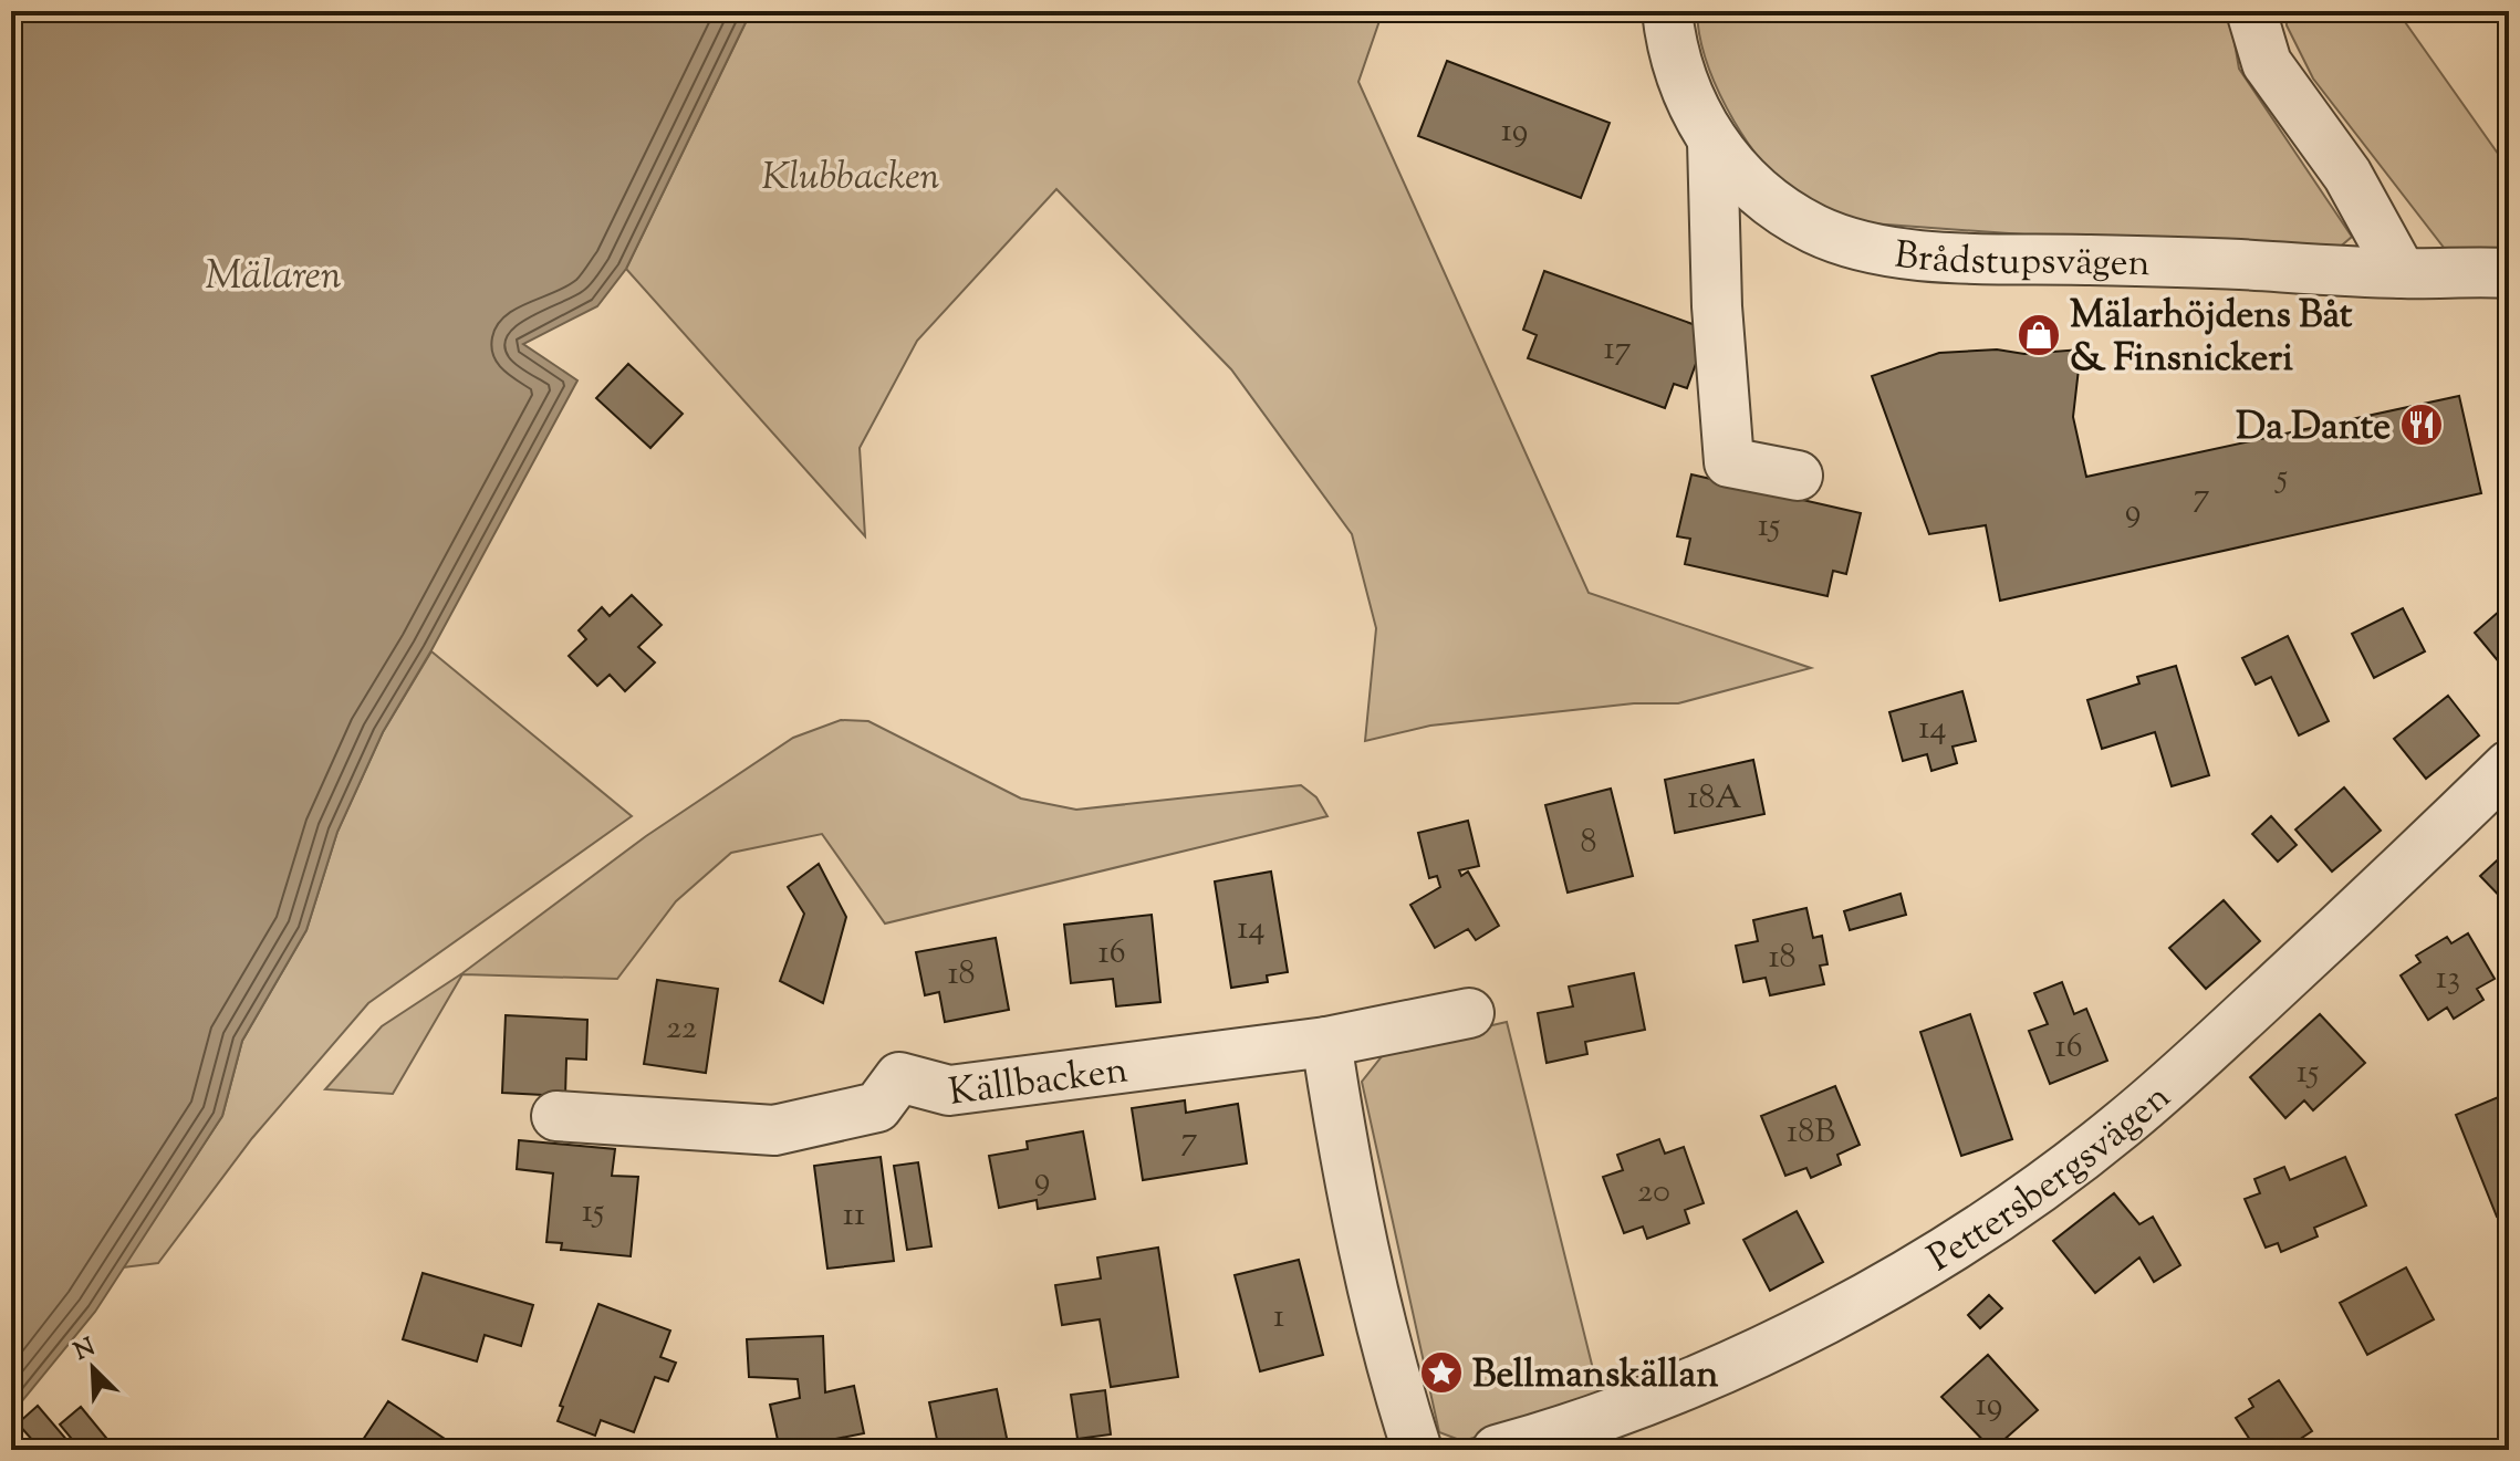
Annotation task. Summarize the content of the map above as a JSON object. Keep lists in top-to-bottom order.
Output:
{
  "streets": {
    "street": ["Brådstupsvägen", "Källbacken", "Pettersbergsvägen"]
  },
  "water": ["Mälaren"],
  "parks": ["Klubbacken"],
  "places": {
    "shop": ["Mälarhöjdens Båt & Finsnickeri"],
    "restaurant": ["Da Dante"],
    "place": ["Bellmanskällan"]
  },
  "house_numbers": [
    "19",
    "17",
    "5",
    "7",
    "9",
    "15",
    "14",
    "18A",
    "8",
    "14",
    "16",
    "18",
    "18",
    "13",
    "22",
    "16",
    "15",
    "18B",
    "7",
    "9",
    "20",
    "15",
    "11",
    "1",
    "19"
  ],
  "north": "top left"
}
